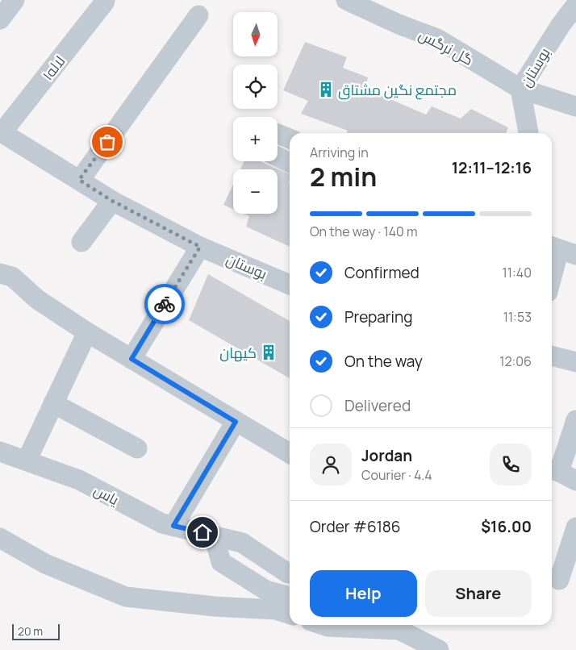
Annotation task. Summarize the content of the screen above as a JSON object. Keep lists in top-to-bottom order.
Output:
{
  "streets": {
    "street": [
      "گل نرگس",
      "بوستان",
      "لاله۱",
      "یاس"
    ]
  },
  "crossings": [
    ["گل نرگس", "بوستان"],
    ["بوستان", "لاله۱"]
  ],
  "places": {
    "building": ["مجتمع نگین مشتاق", "کیهان"]
  },
  "scale_bar": "20 m",
  "north": "bottom",
  "page": {
    "map_buttons": ["+", "−"],
    "heading": ["2 min", "Arriving in", "12:11–12:16"],
    "panel": [
      "Jordan",
      "Courier · 4.4",
      "Order #6186",
      "$16.00"
    ],
    "bar": "On the way · 140 m",
    "list": [
      ["Confirmed", "11:40"],
      ["Preparing", "11:53"],
      ["On the way", "12:06"],
      "Delivered"
    ],
    "buttons": ["Help", "Share"],
    "scale": "20 m"
  }
}
